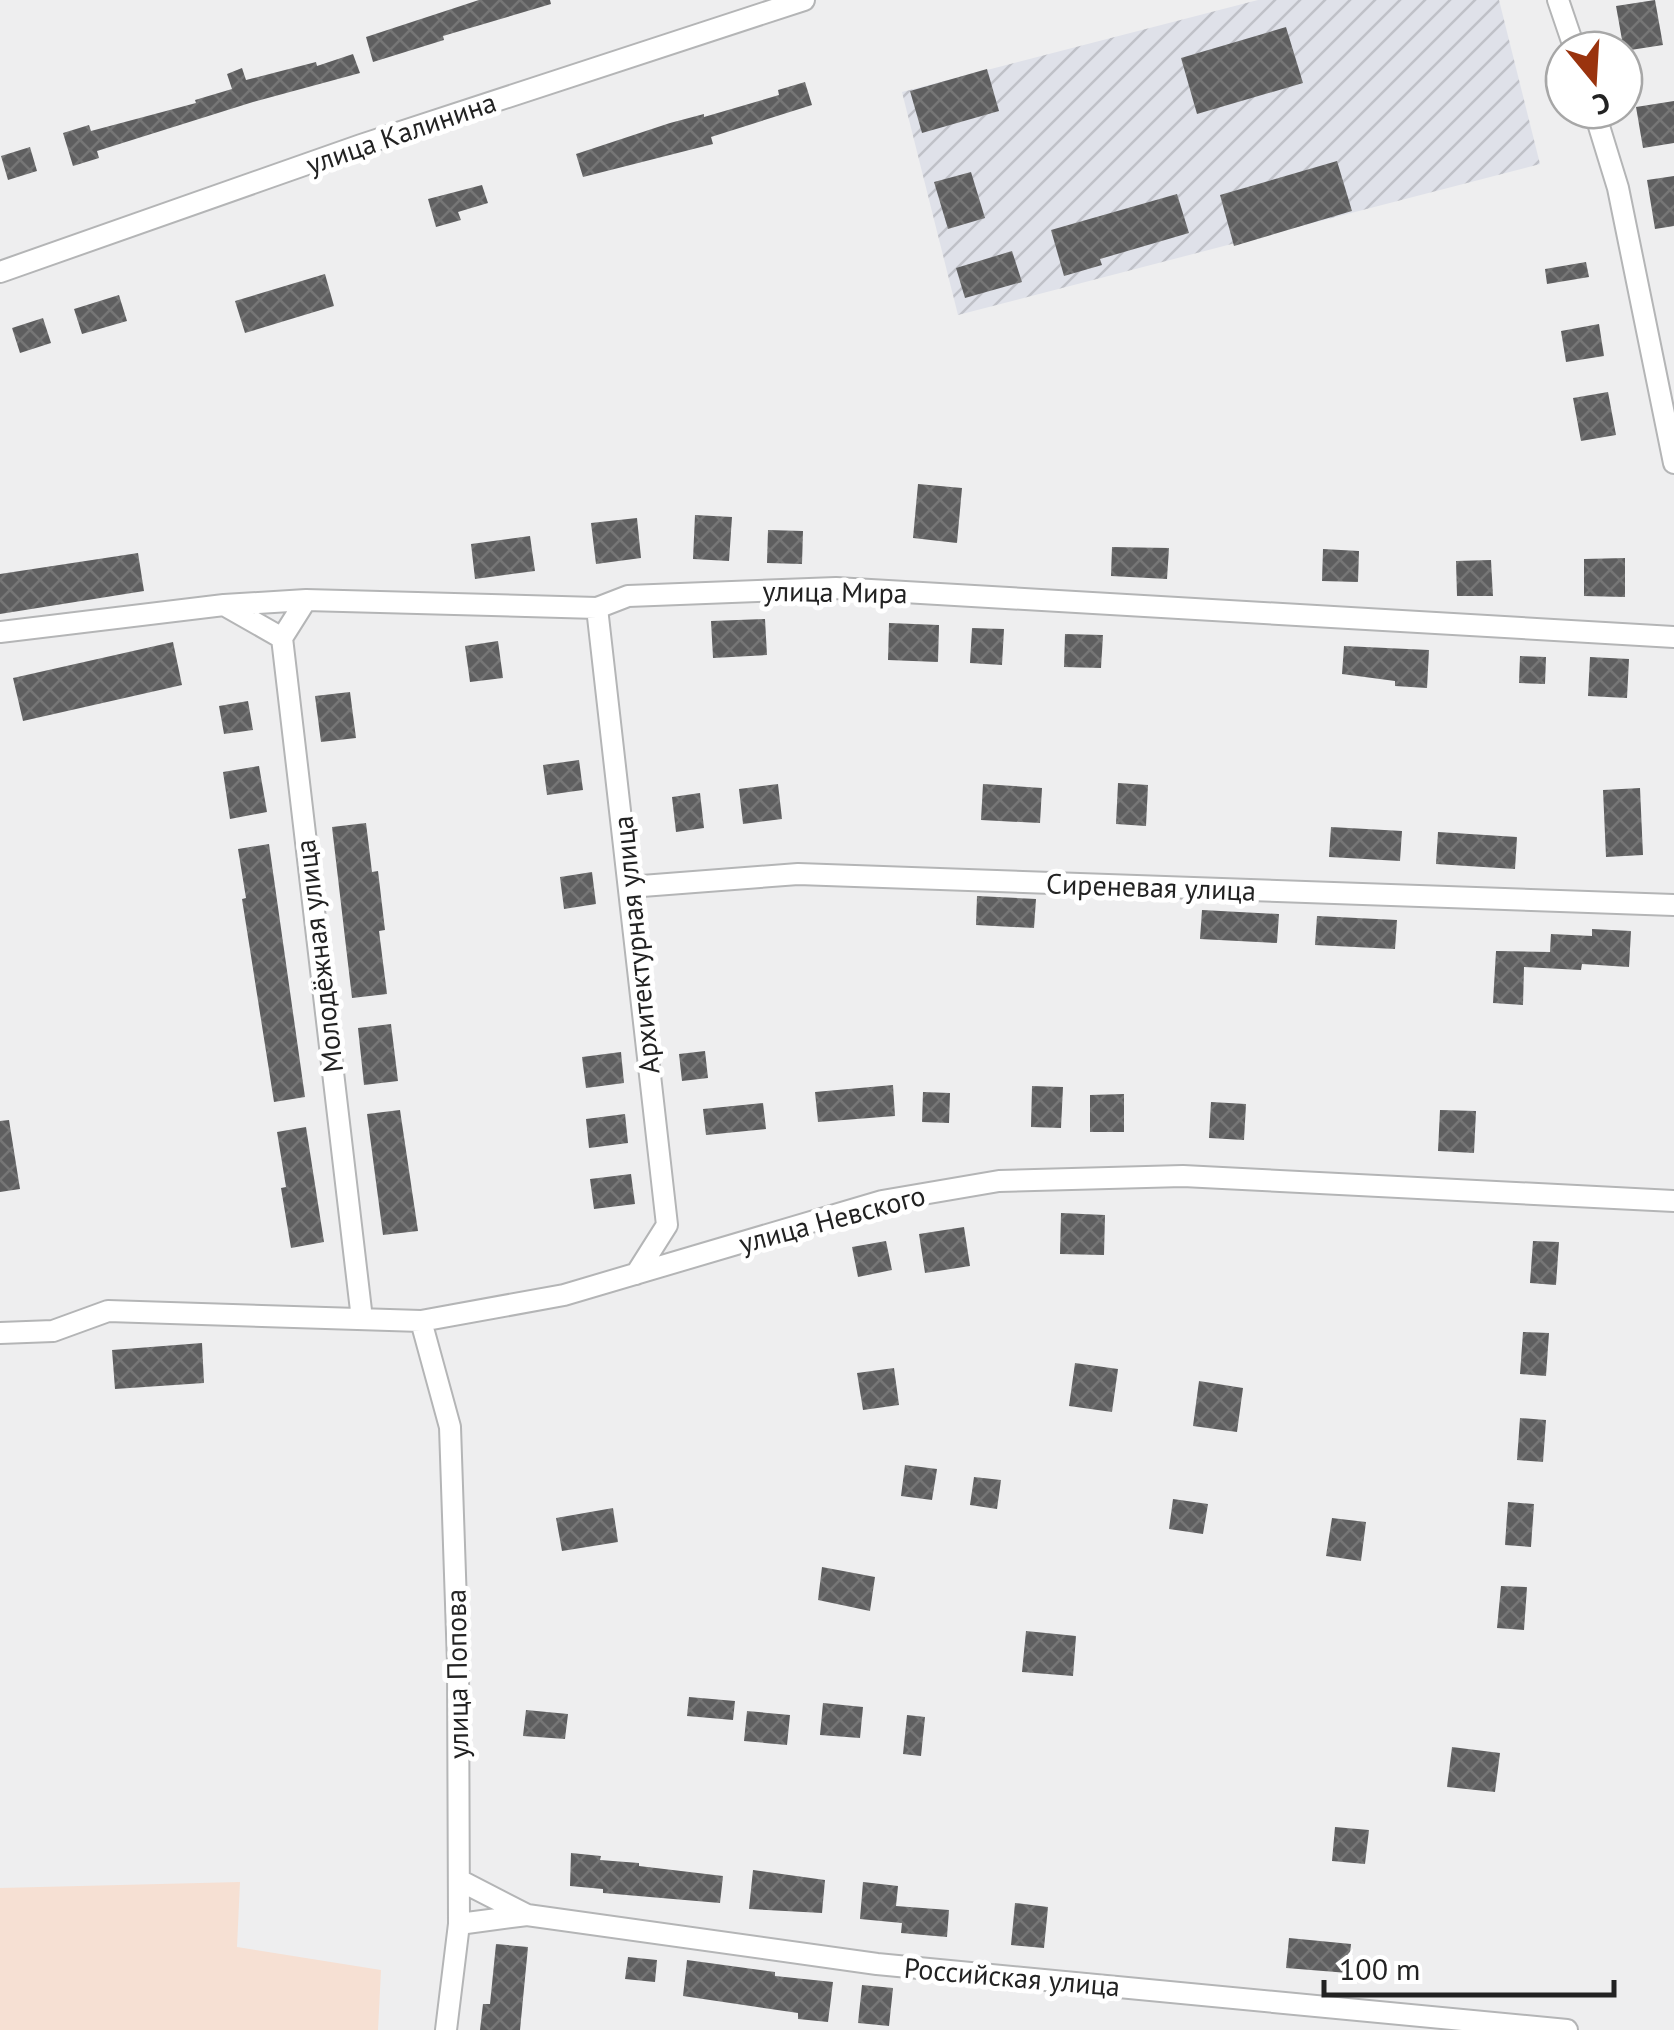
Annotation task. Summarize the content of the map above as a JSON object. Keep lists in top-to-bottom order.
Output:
{
  "streets": {
    "street": [
      "улица Калинина",
      "улица Мира",
      "Сиреневая улица",
      "Архитектурная улица",
      "Молодёжная улица",
      "улица Невского",
      "улица Попова",
      "Российская улица"
    ]
  },
  "crossings": [
    ["улица Мира", "Архитектурная улица"],
    ["Сиреневая улица", "Архитектурная улица"],
    ["Архитектурная улица", "улица Невского"],
    ["Молодёжная улица", "улица Невского"],
    ["улица Невского", "улица Попова"],
    ["улица Попова", "Российская улица"]
  ],
  "scale_bar": "100 m",
  "north": "bottom"
}
